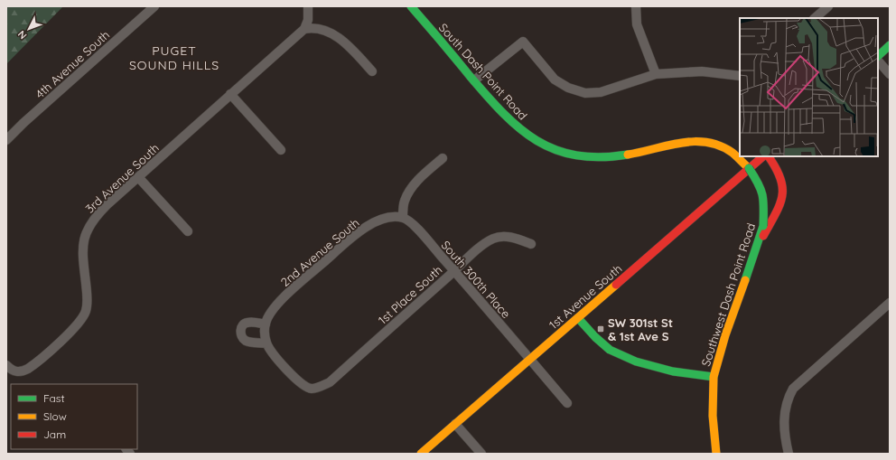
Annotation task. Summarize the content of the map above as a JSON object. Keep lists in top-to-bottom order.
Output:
{
  "streets": {
    "main road": ["South Dash Point Road", "Southwest Dash Point Road", "1st Avenue South"],
    "street": [
      "4th Avenue South",
      "3rd Avenue South",
      "2nd Avenue South",
      "South 300th Place",
      "1st Place South"
    ]
  },
  "crossings": [
    ["South Dash Point Road", "Southwest Dash Point Road"],
    ["2nd Avenue South", "South 300th Place"],
    ["South 300th Place", "1st Place South"],
    ["South 300th Place", "1st Avenue South"]
  ],
  "districts": ["PUGET SOUND HILLS"],
  "places": {
    "transit": ["SW 301st St & 1st Ave S"]
  },
  "legend": ["Fast", "Slow", "Jam"],
  "north": "bottom left"
}
